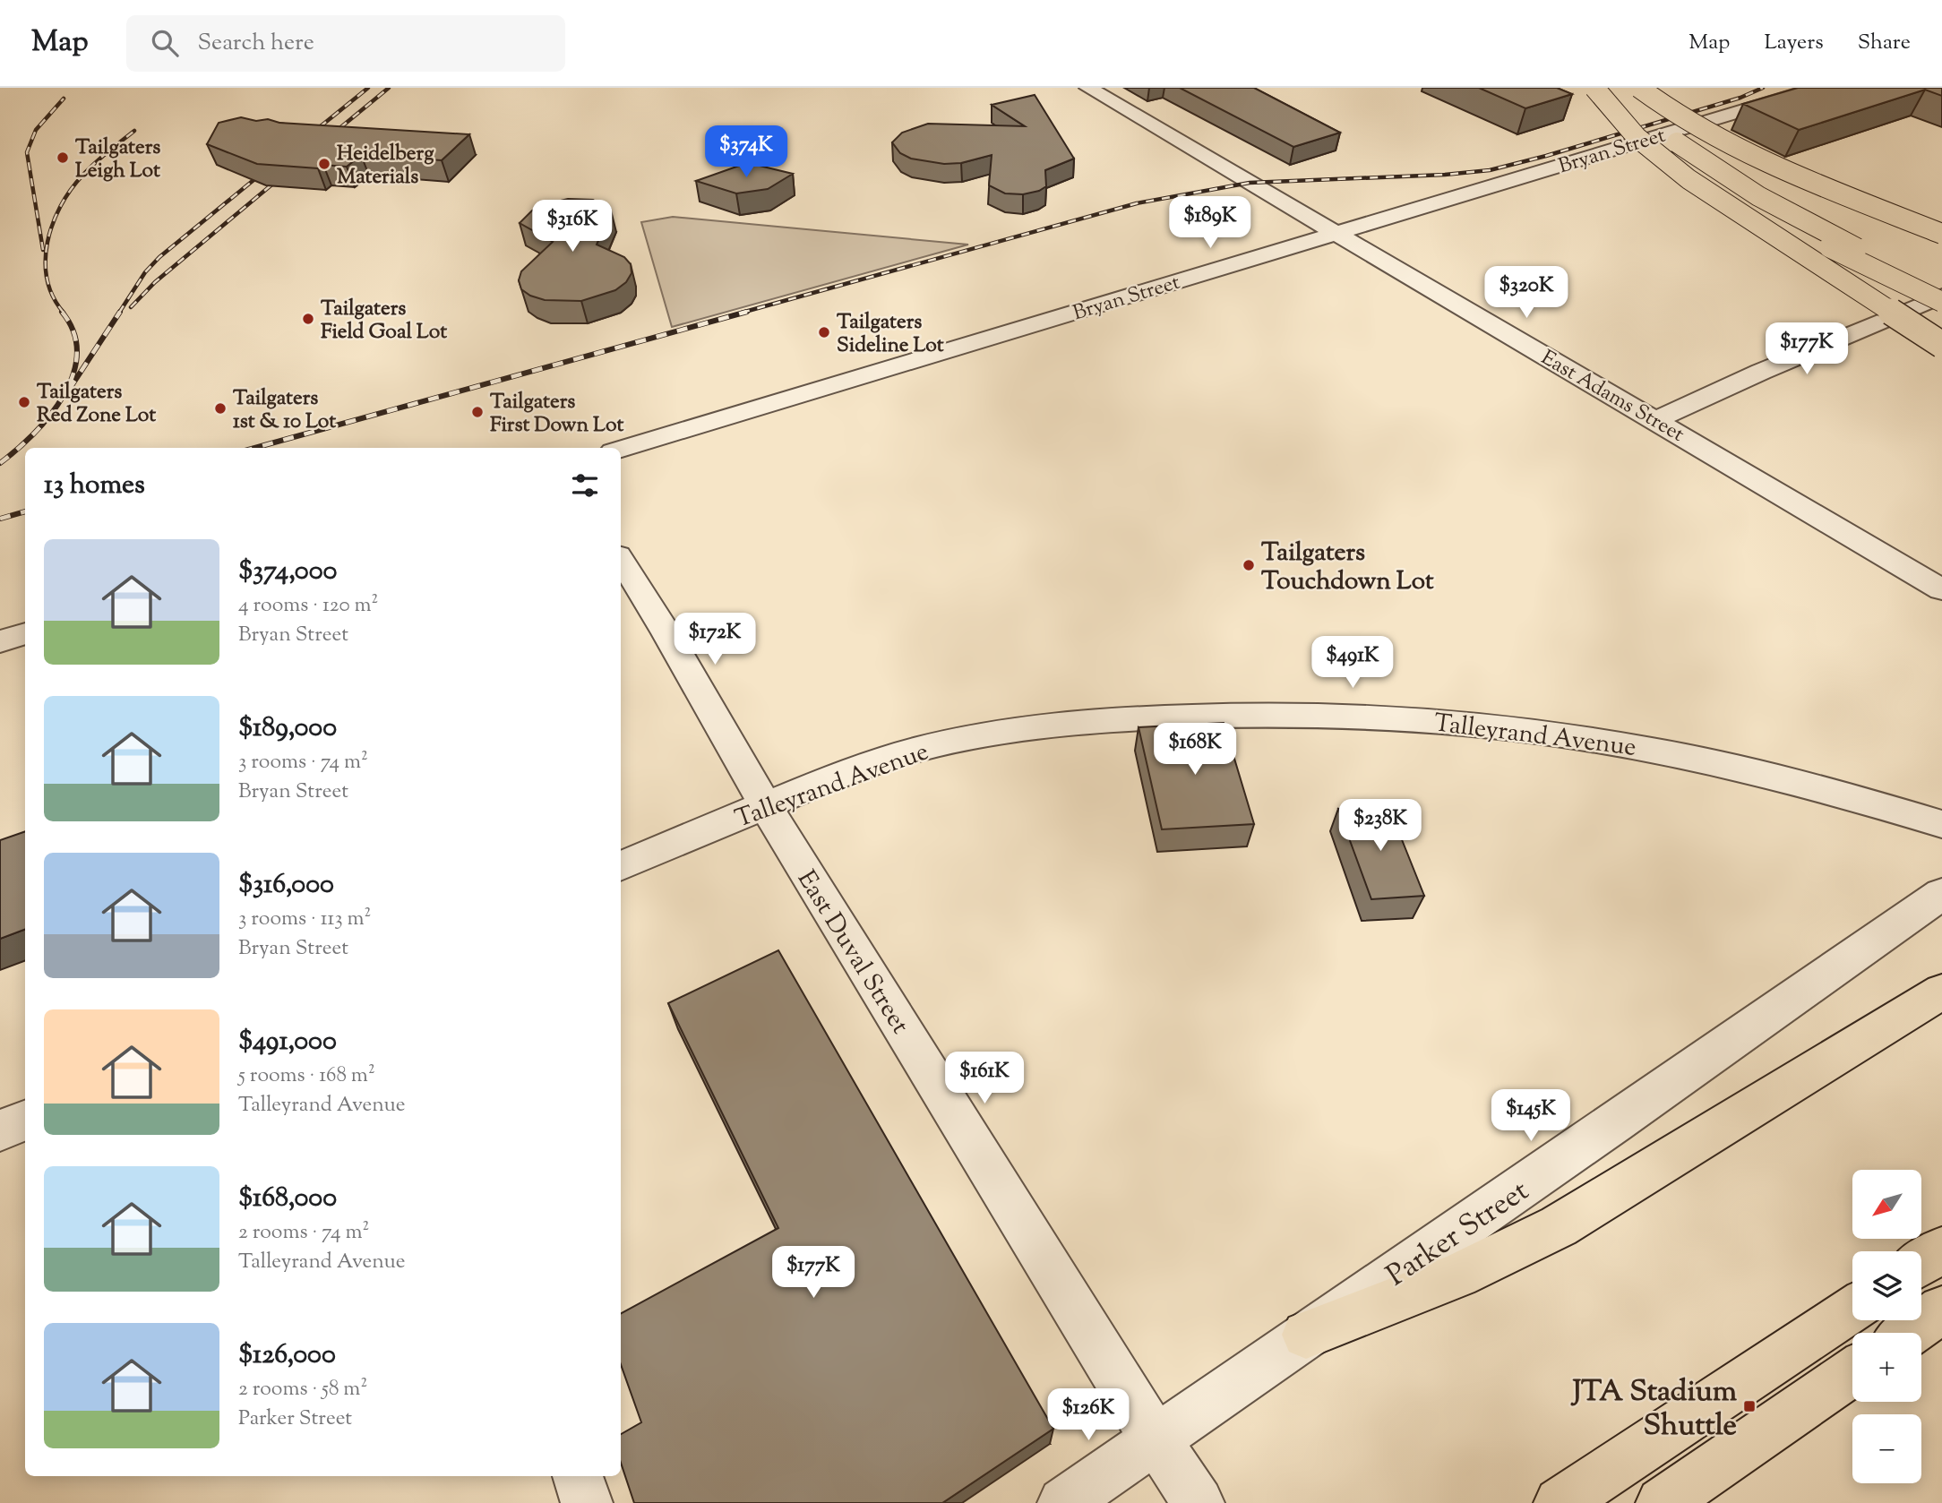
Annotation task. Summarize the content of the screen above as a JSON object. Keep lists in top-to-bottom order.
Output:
{
  "streets": {
    "street": [
      "Bryan Street",
      "East Adams Street",
      "Talleyrand Avenue",
      "East Duval Street",
      "Parker Street"
    ]
  },
  "crossings": [
    ["Bryan Street", "East Adams Street"],
    ["Talleyrand Avenue", "East Duval Street"],
    ["East Duval Street", "Parker Street"]
  ],
  "places": {
    "other": [
      "Tailgaters Leigh Lot",
      "Heidelberg Materials",
      "Tailgaters Field Goal Lot",
      "Tailgaters Sideline Lot",
      "Tailgaters Red Zone Lot",
      "Tailgaters 1st & 10 Lot",
      "Tailgaters First Down Lot",
      "Tailgaters Touchdown Lot"
    ],
    "transit": ["JTA Stadium Shuttle"]
  },
  "north": "bottom left",
  "page": {
    "header": "Map",
    "search": "Search here",
    "nav": ["Map", "Layers", "Share"],
    "price": [
      "$374K",
      "$189K",
      "$316K",
      "$320K",
      "$177K",
      "$172K",
      "$491K",
      "$168K",
      "$238K",
      "$161K",
      "$145K",
      "$177K",
      "$126K"
    ],
    "heading": "13 homes",
    "list": [
      {
        "name": "$374,000",
        "note": "4 rooms · 120 m² · Bryan Street"
      },
      {
        "name": "$189,000",
        "note": "3 rooms · 74 m² · Bryan Street"
      },
      {
        "name": "$316,000",
        "note": "3 rooms · 113 m² · Bryan Street"
      },
      {
        "name": "$491,000",
        "note": "5 rooms · 168 m² · Talleyrand Avenue"
      },
      {
        "name": "$168,000",
        "note": "2 rooms · 74 m² · Talleyrand Avenue"
      },
      {
        "name": "$126,000",
        "note": "2 rooms · 58 m² · Parker Street"
      }
    ],
    "map_buttons": ["+", "−"]
  }
}
